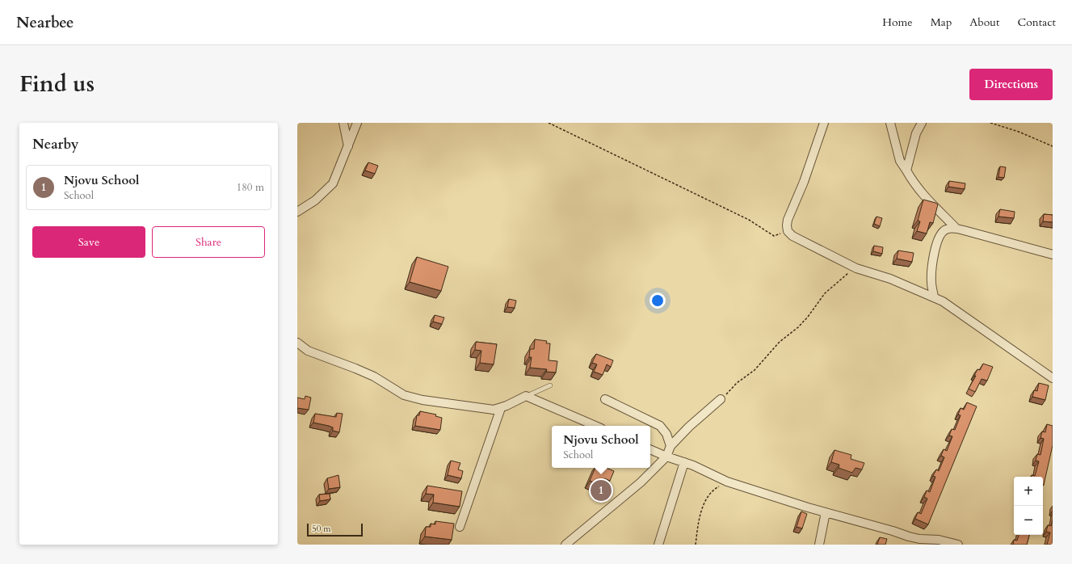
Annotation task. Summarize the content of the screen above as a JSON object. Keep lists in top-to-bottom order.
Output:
{
  "scale_bar": "50 m",
  "page": {
    "header": "Nearbee",
    "nav": [
      "Home",
      "Map",
      "About",
      "Contact"
    ],
    "title": "Find us",
    "buttons": [
      "Directions",
      ["Save", "Share"]
    ],
    "heading": "Nearby",
    "list": [
      {
        "mark": "1",
        "name": "Njovu School",
        "note": "School",
        "value": "180 m"
      }
    ],
    "popup": ["Njovu School", "School"],
    "map_buttons": ["+", "−"],
    "pins": "1",
    "scale": "50 m"
  }
}
